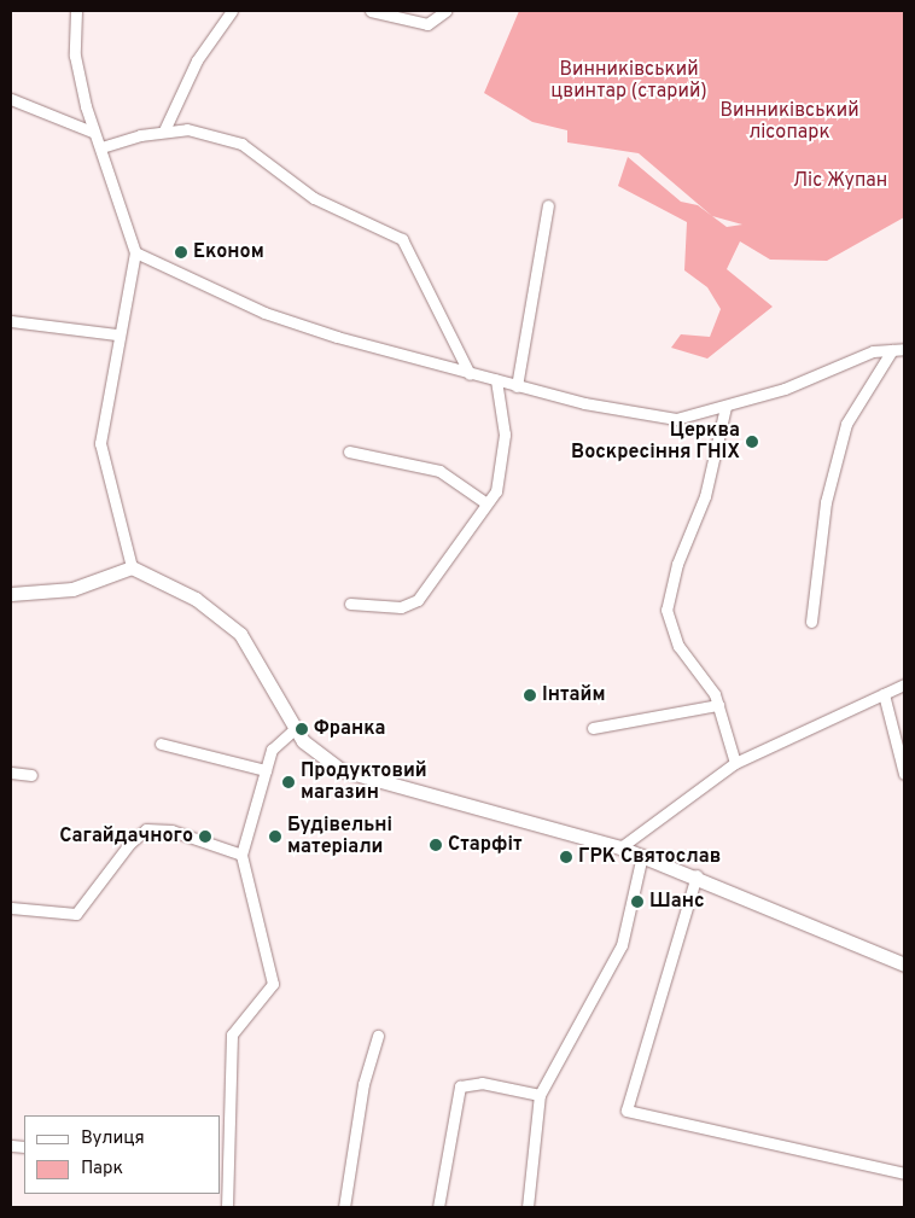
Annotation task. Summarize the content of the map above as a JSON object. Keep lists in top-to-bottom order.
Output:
{
  "parks": ["Винниківський цвинтар (старий)", "Винниківський лісопарк", "Ліс Жупан"],
  "places": [
    "Економ",
    "Церква Воскресіння ГНІХ",
    "Інтайм",
    "Франка",
    "Продуктовий магазин",
    "Сагайдачного",
    "Будівельні матеріали",
    "Старфіт",
    "ГРК Святослав",
    "Шанс"
  ],
  "legend": ["Вулиця", "Парк"]
}
